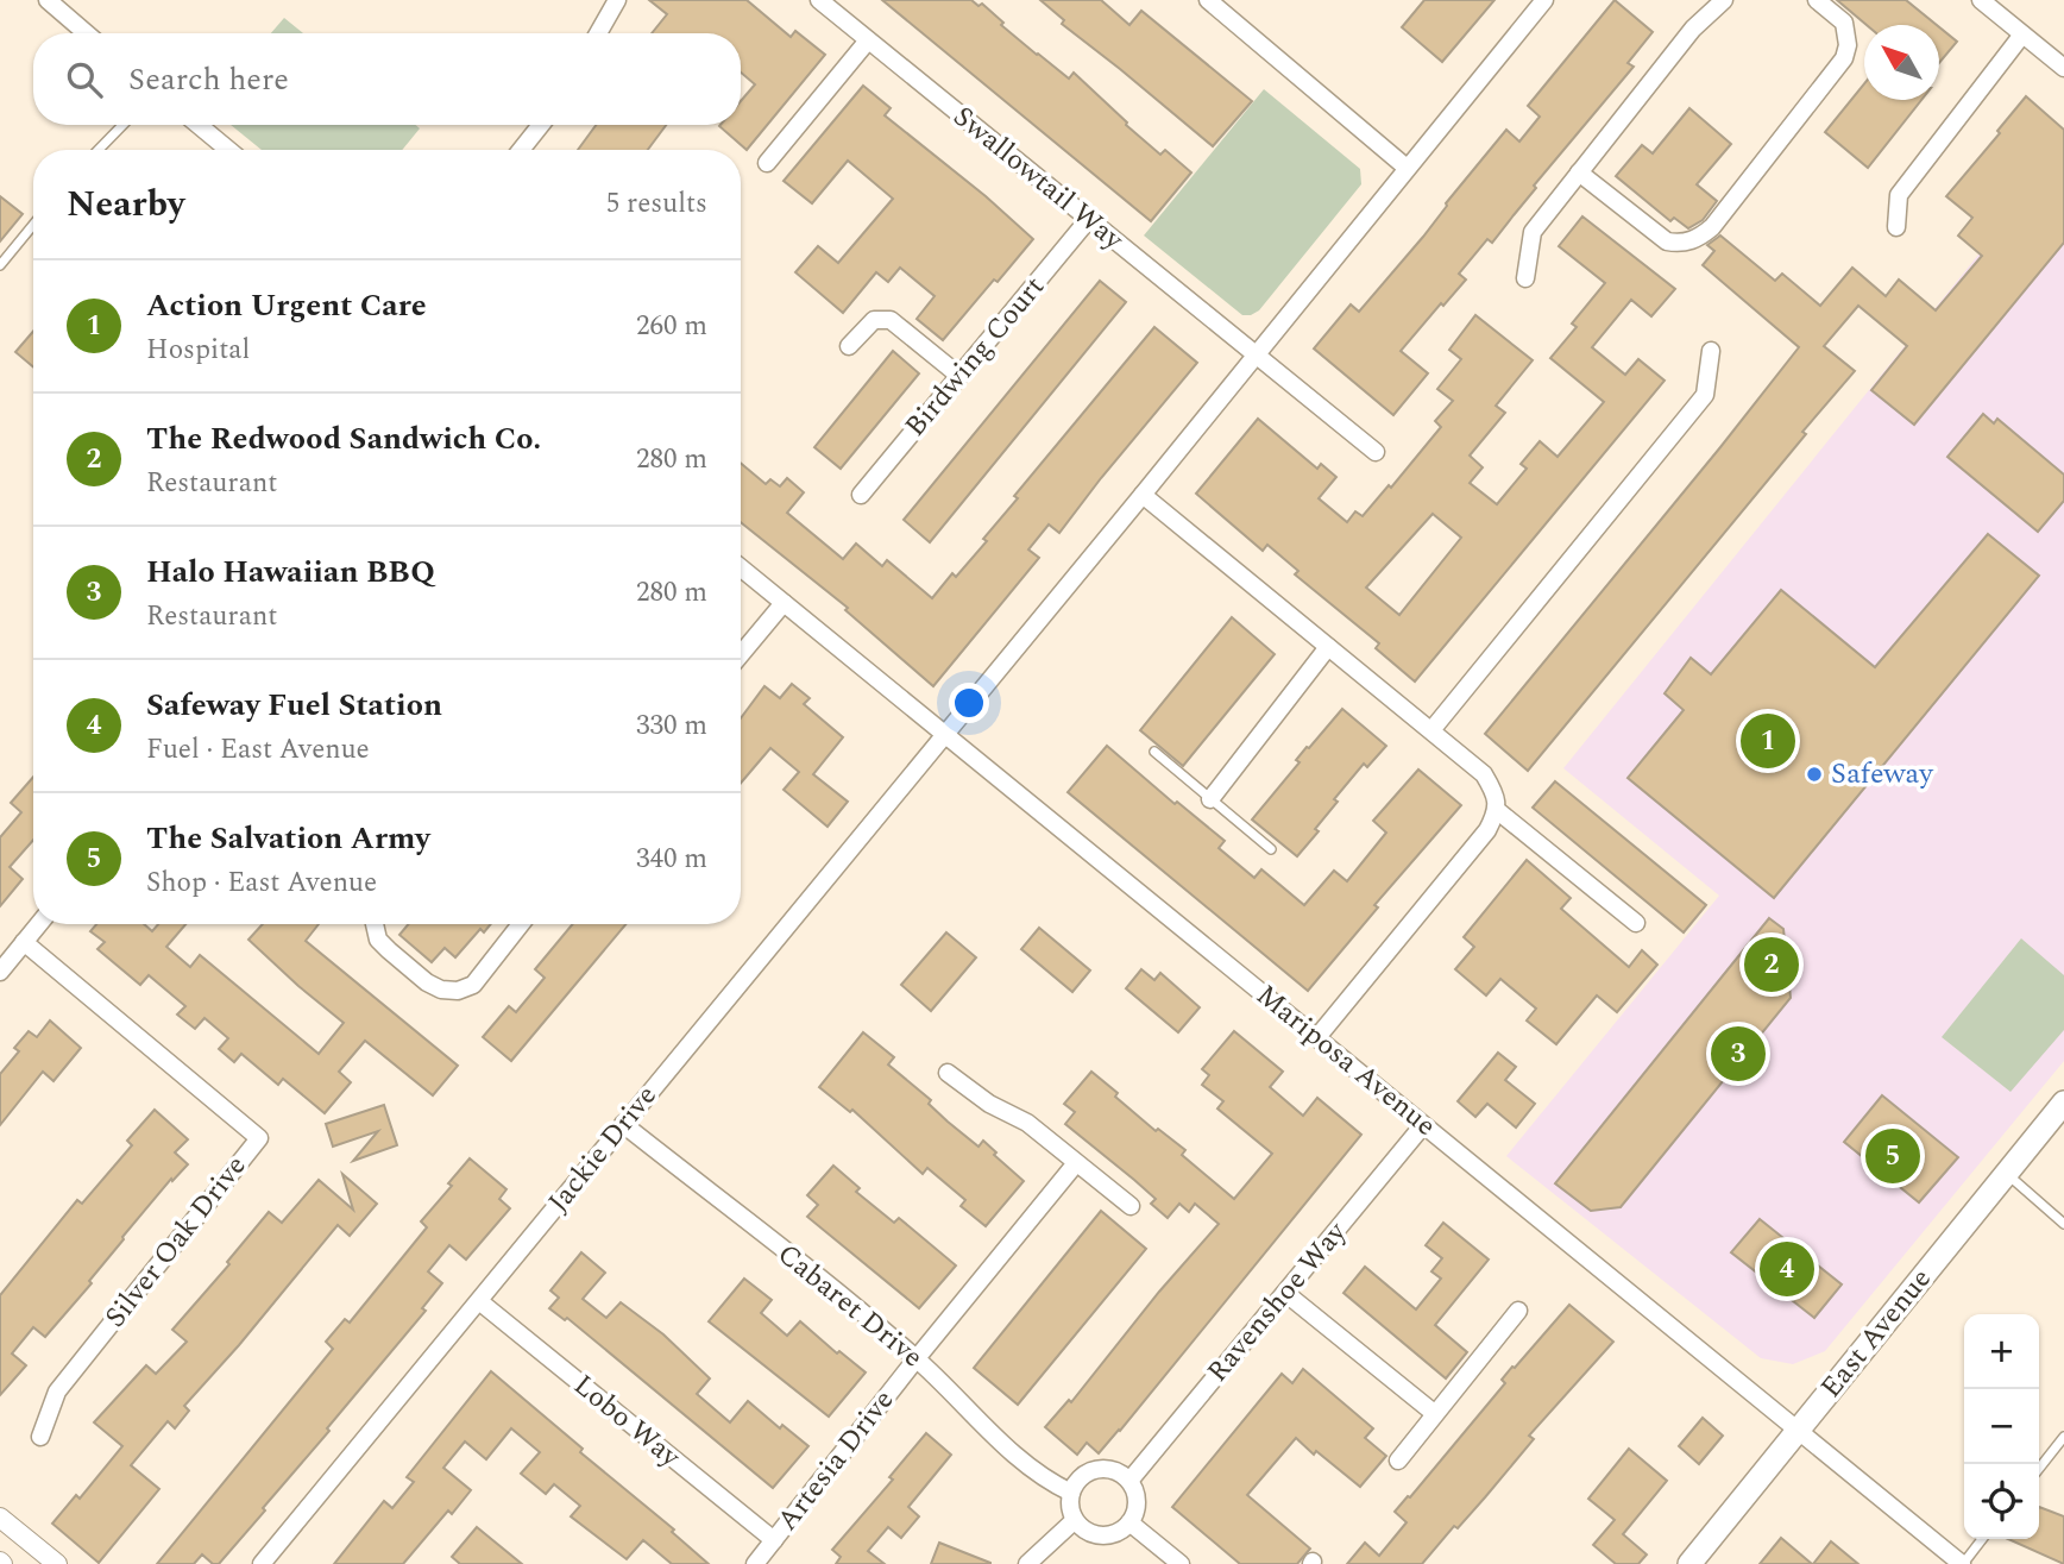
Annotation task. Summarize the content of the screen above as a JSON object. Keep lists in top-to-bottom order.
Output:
{
  "streets": {
    "main road": ["East Avenue"],
    "street": [
      "Swallowtail Way",
      "Birdwing Court",
      "Mariposa Avenue",
      "Jackie Drive",
      "Silver Oak Drive",
      "Ravenshoe Way",
      "Cabaret Drive",
      "Lobo Way",
      "Artesia Drive"
    ]
  },
  "crossings": [
    ["Swallowtail Way", "Birdwing Court"],
    ["Swallowtail Way", "Jackie Drive"],
    ["Mariposa Avenue", "Jackie Drive"],
    ["Mariposa Avenue", "Ravenshoe Way"],
    ["Mariposa Avenue", "East Avenue"],
    ["Jackie Drive", "Cabaret Drive"],
    ["Jackie Drive", "Lobo Way"],
    ["Ravenshoe Way", "Cabaret Drive"],
    ["Cabaret Drive", "Artesia Drive"],
    ["Lobo Way", "Artesia Drive"]
  ],
  "places": ["Safeway"],
  "north": "top left",
  "page": {
    "search": "Search here",
    "heading": ["Nearby", "5 results"],
    "list": [
      {
        "mark": "1",
        "name": "Action Urgent Care",
        "note": "Hospital",
        "value": "260 m"
      },
      {
        "mark": "2",
        "name": "The Redwood Sandwich Co.",
        "note": "Restaurant",
        "value": "280 m"
      },
      {
        "mark": "3",
        "name": "Halo Hawaiian BBQ",
        "note": "Restaurant",
        "value": "280 m"
      },
      {
        "mark": "4",
        "name": "Safeway Fuel Station",
        "note": "Fuel · East Avenue",
        "value": "330 m"
      },
      {
        "mark": "5",
        "name": "The Salvation Army",
        "note": "Shop · East Avenue",
        "value": "340 m"
      }
    ],
    "pins": [
      "1",
      "2",
      "3",
      "5",
      "4"
    ],
    "map_buttons": ["+", "−"]
  }
}
